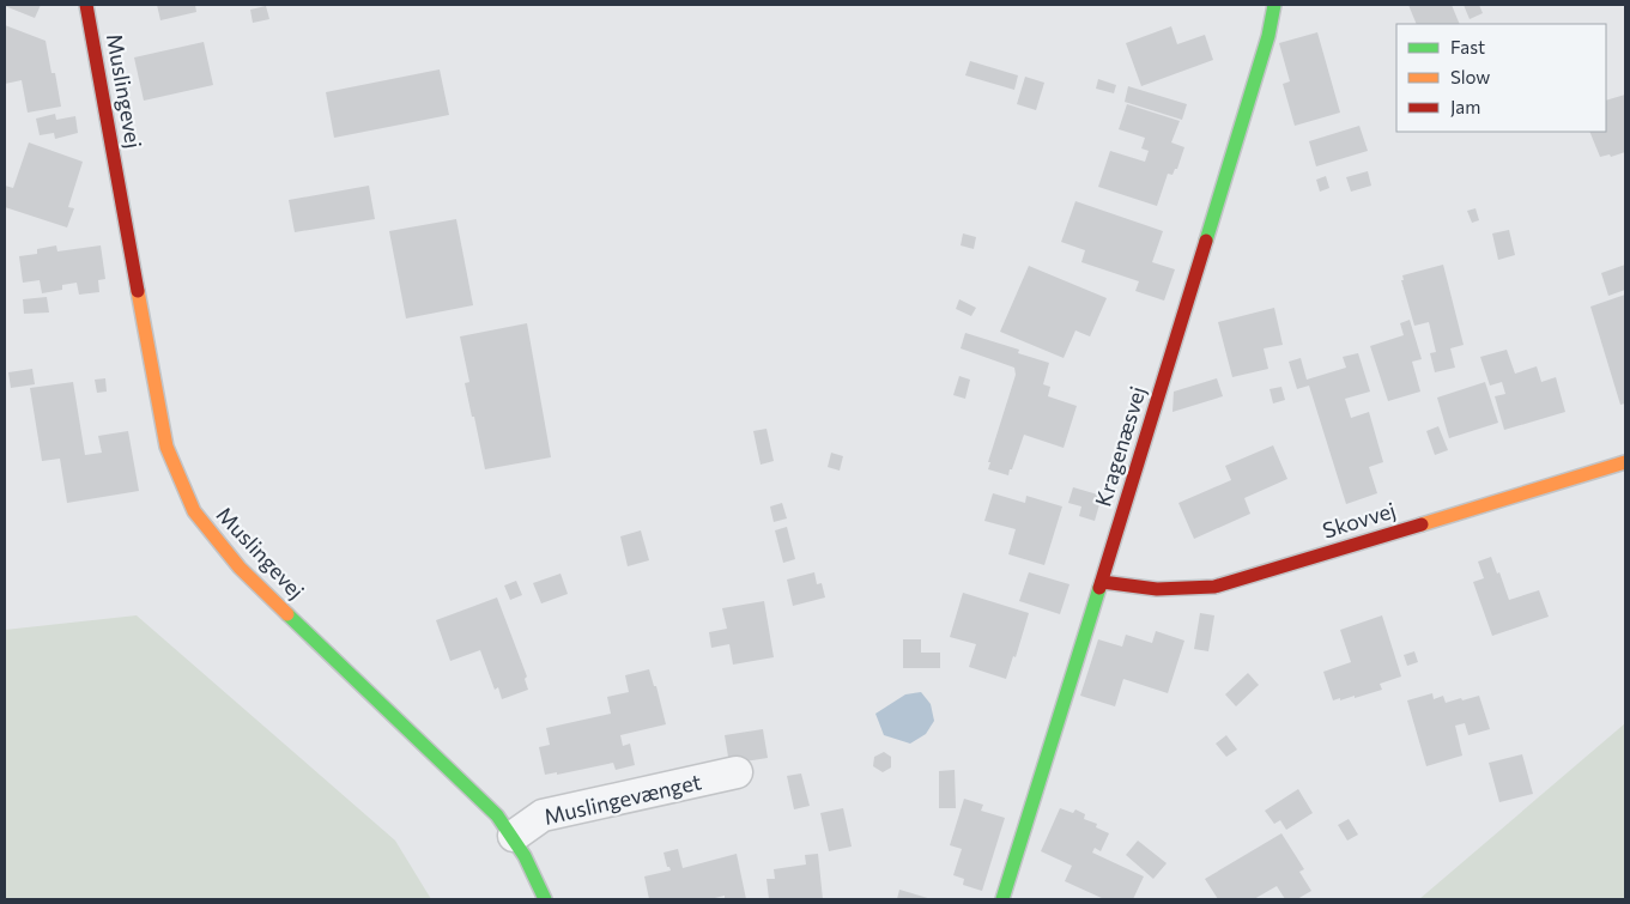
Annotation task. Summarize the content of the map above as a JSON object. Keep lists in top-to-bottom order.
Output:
{
  "streets": {
    "street": [
      "Muslingevej",
      "Kragenæsvej",
      "Skovvej",
      "Muslingevænget"
    ]
  },
  "crossings": [
    ["Muslingevej", "Muslingevænget"],
    ["Kragenæsvej", "Skovvej"]
  ],
  "legend": ["Fast", "Slow", "Jam"]
}
